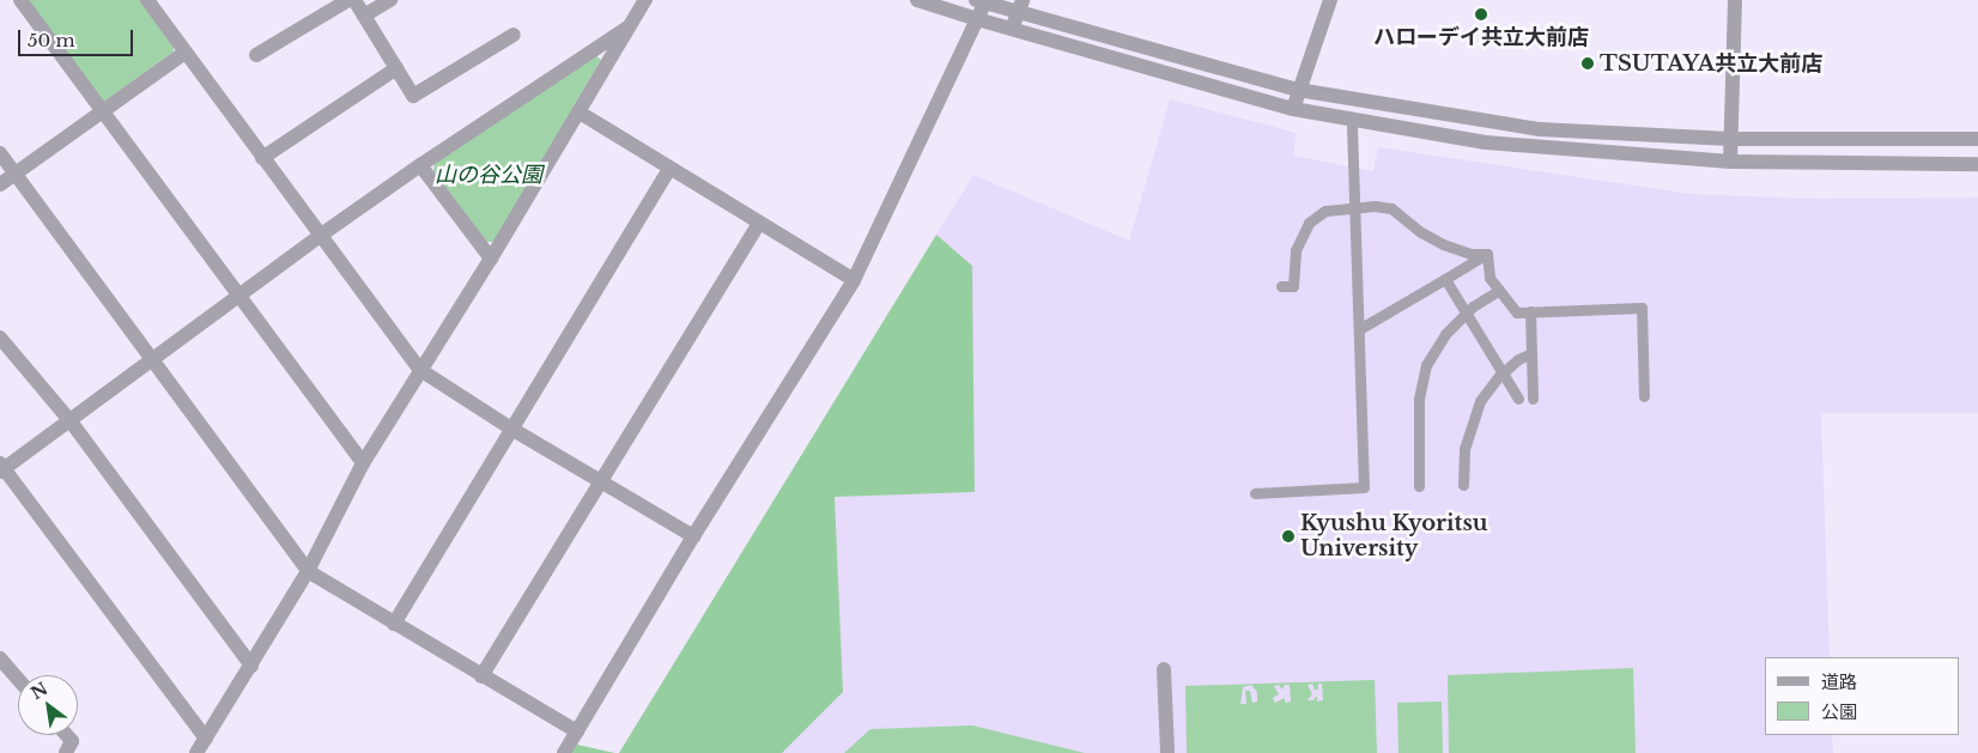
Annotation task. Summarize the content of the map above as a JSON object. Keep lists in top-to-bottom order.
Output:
{
  "parks": ["山の谷公園"],
  "places": ["ハローデイ共立大前店", "TSUTAYA共立大前店", "Kyushu Kyoritsu University"],
  "legend": ["道路", "公園"],
  "scale_bar": "50 m",
  "north": "top left"
}
